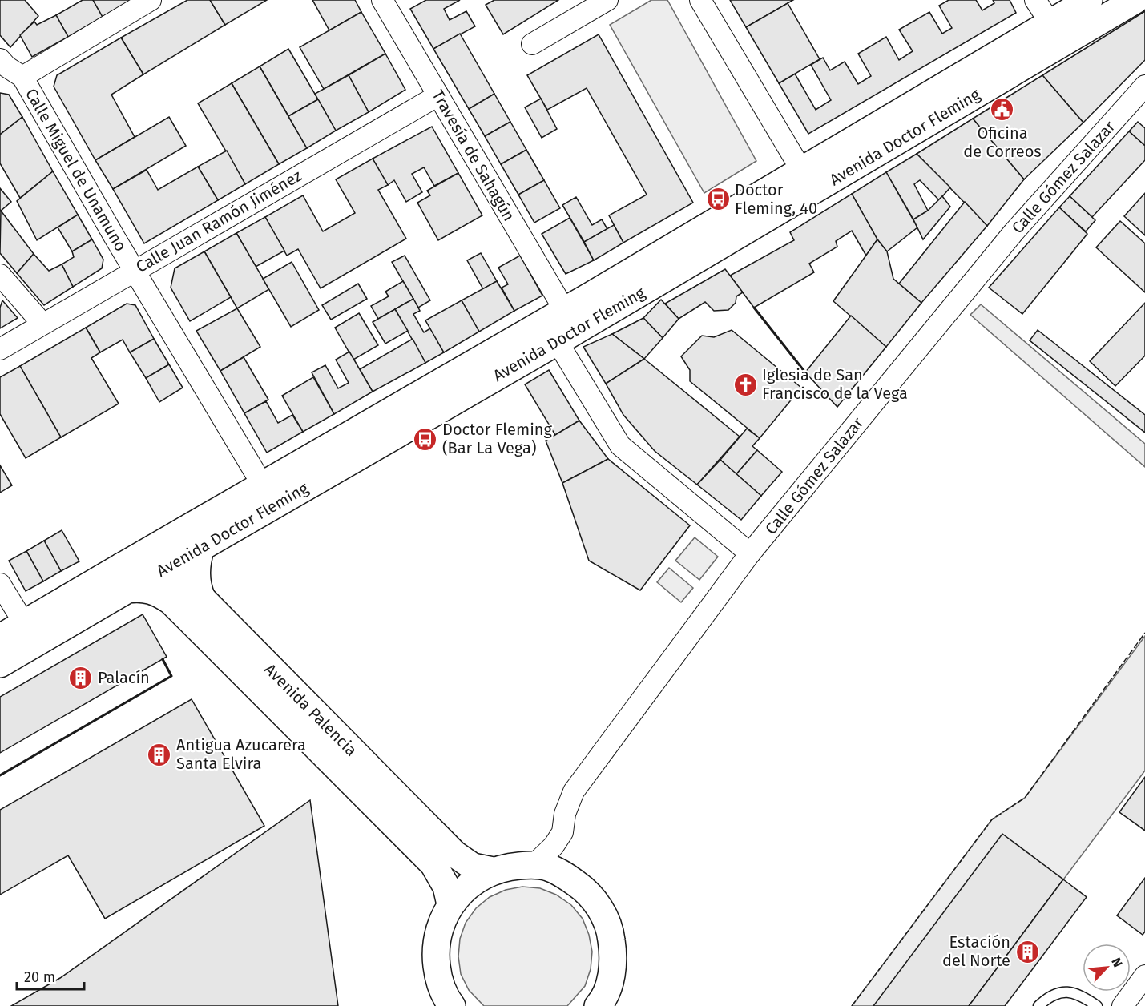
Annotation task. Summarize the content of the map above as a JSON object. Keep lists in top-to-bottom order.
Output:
{
  "streets": {
    "main road": ["Avenida Doctor Fleming", "Avenida Palencia"],
    "street": [
      "Travesía de Sahagún",
      "Calle Miguel de Unamuno",
      "Calle Gómez Salazar",
      "Calle Juan Ramón Jiménez"
    ]
  },
  "crossings": [
    ["Avenida Doctor Fleming", "Travesía de Sahagún"],
    ["Avenida Doctor Fleming", "Calle Miguel de Unamuno"],
    ["Avenida Doctor Fleming", "Avenida Palencia"],
    ["Travesía de Sahagún", "Calle Gómez Salazar"],
    ["Travesía de Sahagún", "Calle Juan Ramón Jiménez"],
    ["Calle Miguel de Unamuno", "Calle Juan Ramón Jiménez"]
  ],
  "places": {
    "public building": ["Oficina de Correos"],
    "bus stop": ["Doctor Fleming, 40", "Doctor Fleming (Bar La Vega)"],
    "church": ["Iglesia de San Francisco de la Vega"],
    "building": ["Palacín", "Antigua Azucarera Santa Elvira", "Estación del Norte"]
  },
  "scale_bar": "20 m",
  "north": "top right"
}
